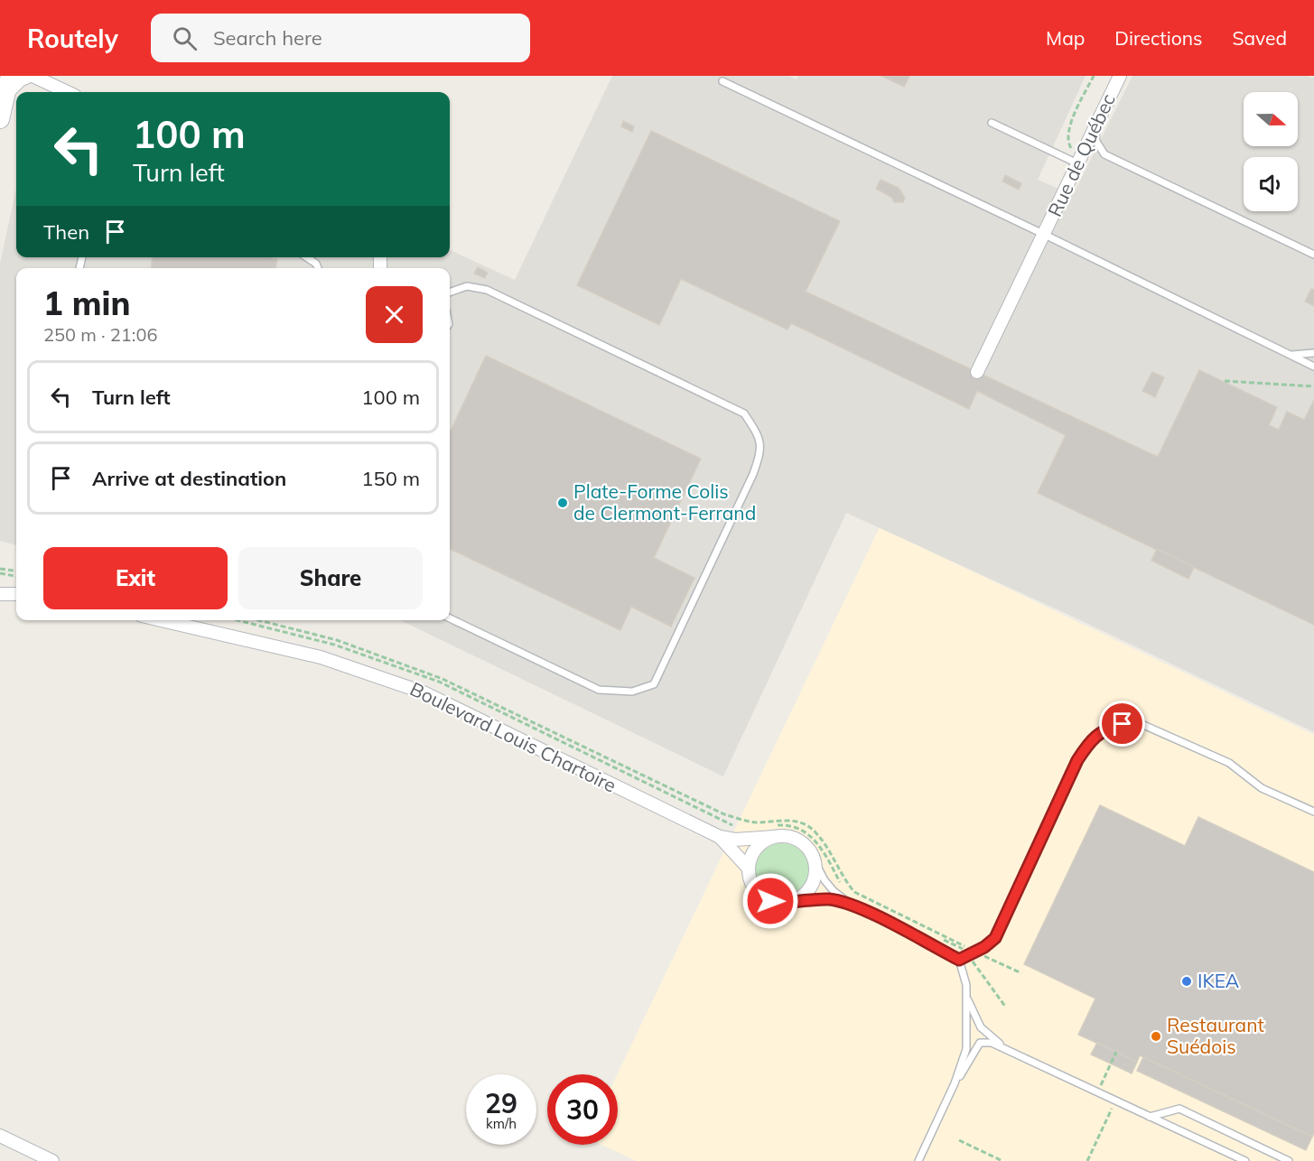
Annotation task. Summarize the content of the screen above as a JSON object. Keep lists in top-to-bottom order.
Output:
{
  "streets": {
    "street": ["Rue de Québec", "Boulevard Louis Chartoire"]
  },
  "places": ["Plate-Forme Colis de Clermont-Ferrand", "IKEA", "Restaurant Suédois"],
  "north": "right",
  "page": {
    "header": "Routely",
    "search": "Search here",
    "nav": ["Map", "Directions", "Saved"],
    "turn": ["100 m", "Turn left"],
    "then": "Then",
    "heading": ["1 min", "250 m · 21:06"],
    "list": [
      {
        "name": "Turn left",
        "value": "100 m"
      },
      {
        "name": "Arrive at destination",
        "value": "150 m"
      }
    ],
    "buttons": ["Exit", "Share"],
    "speed": "29 km/h",
    "limit": "30"
  }
}
